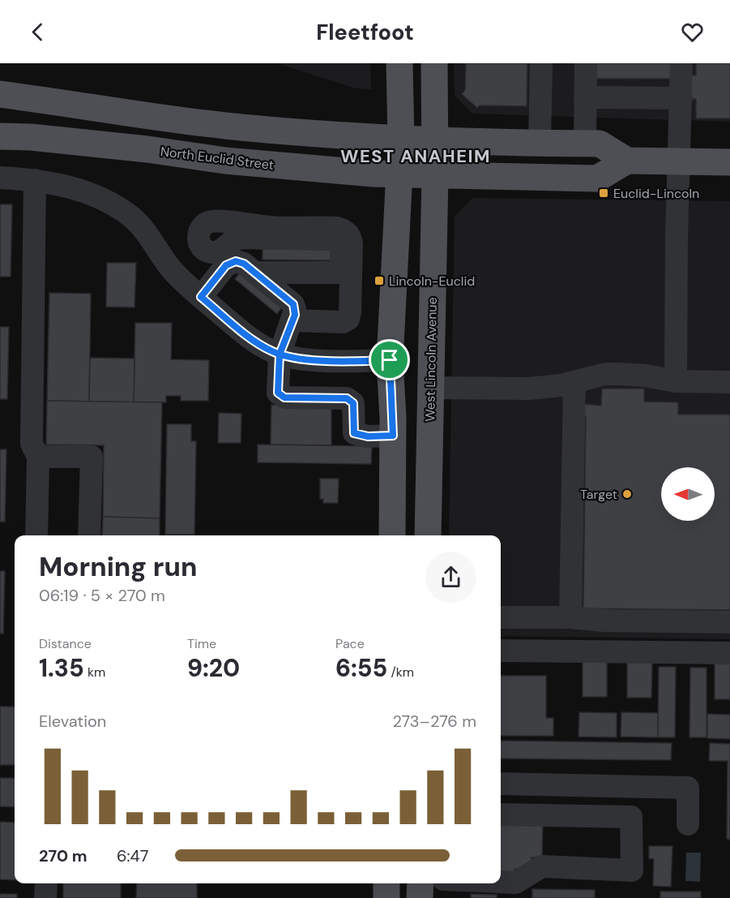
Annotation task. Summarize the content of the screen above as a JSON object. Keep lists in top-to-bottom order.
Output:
{
  "streets": {
    "main road": ["North Euclid Street", "West Lincoln Avenue"]
  },
  "crossings": [
    ["North Euclid Street", "West Lincoln Avenue"]
  ],
  "districts": ["WEST ANAHEIM"],
  "places": {
    "transit": ["Euclid-Lincoln", "Lincoln-Euclid"],
    "other": ["Target"]
  },
  "north": "left",
  "page": {
    "header": "Fleetfoot",
    "heading": ["Morning run", "06:19 · 5 × 270 m"],
    "stats": [
      ["Distance", "1.35 km"],
      ["Time", "9:20"],
      ["Pace", "6:55 /km"]
    ],
    "chart": ["Elevation", "273–276 m"],
    "list": [
      {
        "name": "270 m",
        "note": "6:47"
      }
    ]
  }
}
